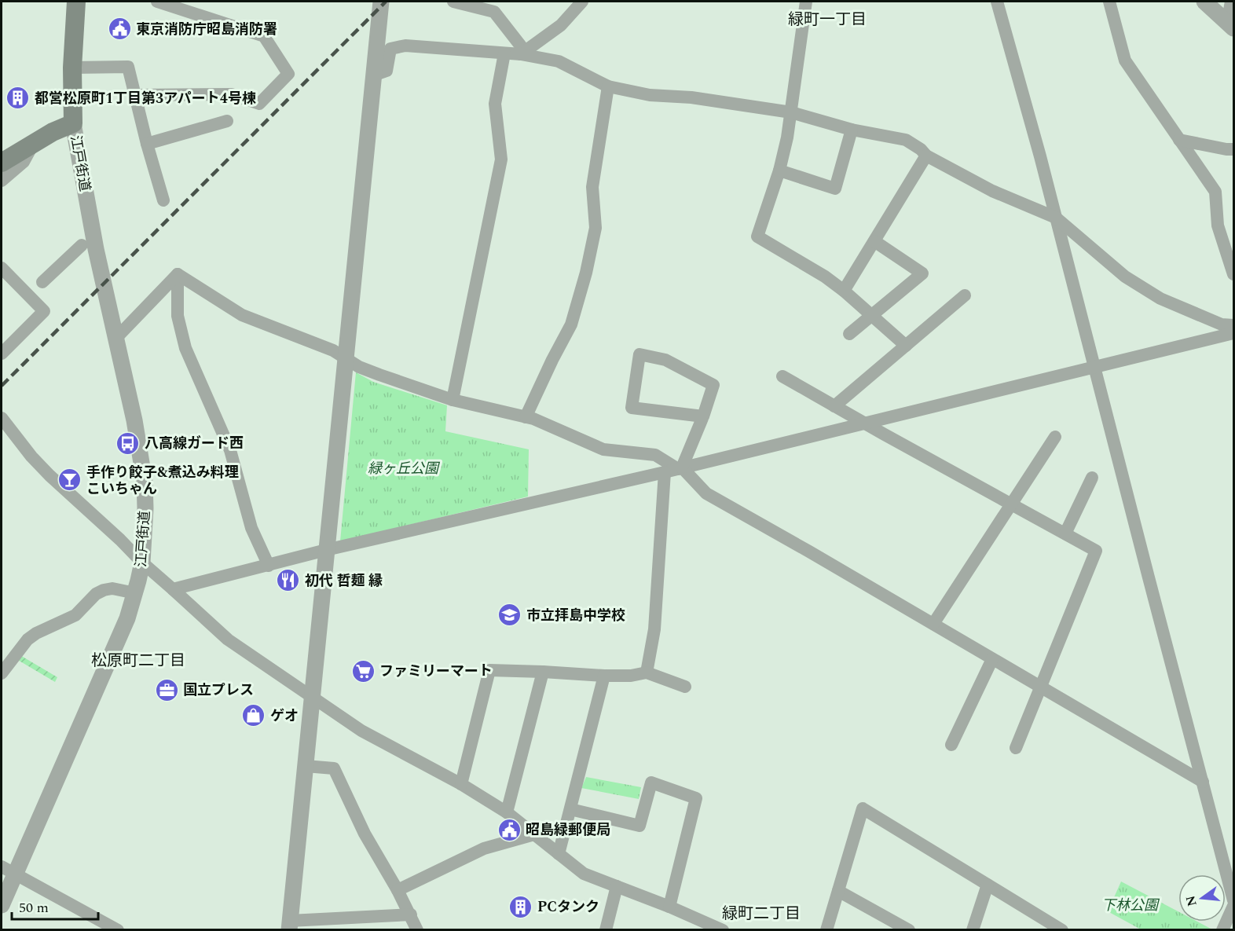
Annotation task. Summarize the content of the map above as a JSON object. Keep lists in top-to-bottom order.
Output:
{
  "streets": {
    "street": ["江戸街道"]
  },
  "districts": ["緑町一丁目", "松原町二丁目", "緑町二丁目"],
  "parks": ["緑ヶ丘公園", "下林公園"],
  "places": {
    "public building": ["東京消防庁昭島消防署", "昭島緑郵便局"],
    "building": ["都営松原町1丁目第3アパート4号棟", "PCタンク"],
    "bus stop": ["八高線ガード西"],
    "bar": ["手作り餃子&煮込み料理 こいちゃん"],
    "restaurant": ["初代 哲麺 縁"],
    "school or university": ["市立拝島中学校"],
    "supermarket": ["ファミリーマート"],
    "office": ["国立プレス"],
    "shop": ["ゲオ"]
  },
  "scale_bar": "50 m",
  "north": "left"
}
